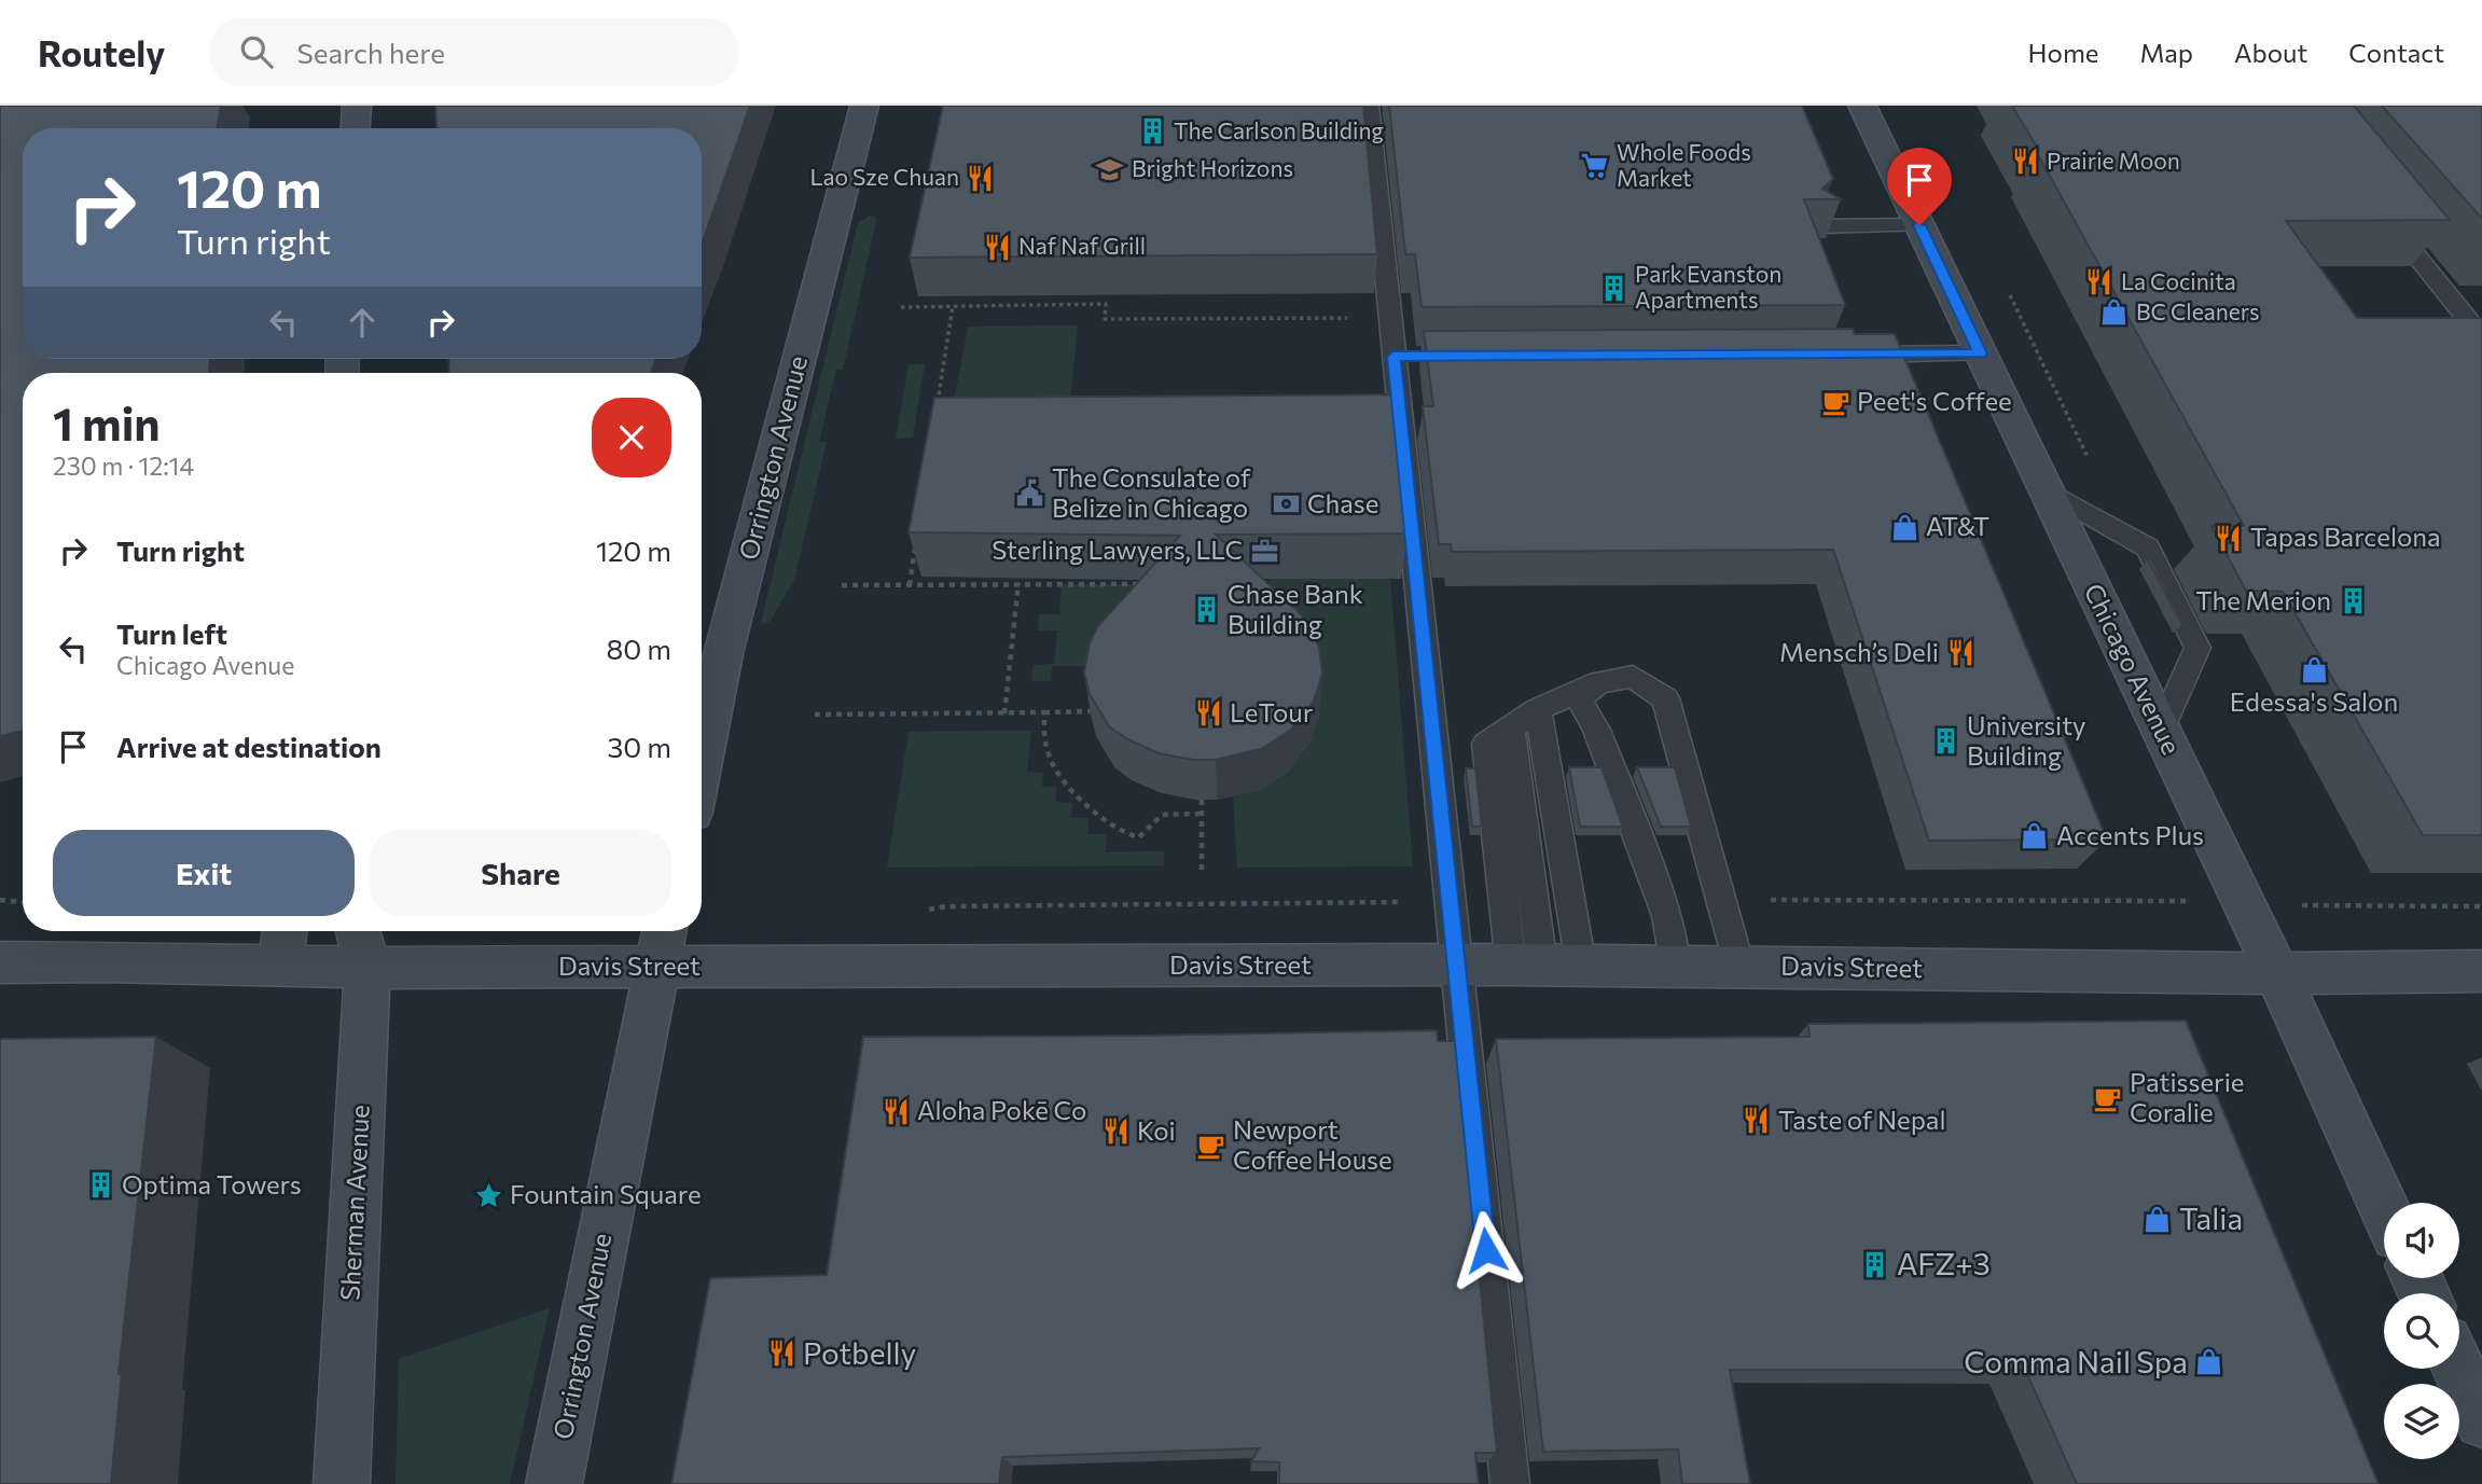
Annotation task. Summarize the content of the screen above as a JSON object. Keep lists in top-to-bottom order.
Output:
{
  "streets": {
    "main road": [
      "Orrington Avenue",
      "Chicago Avenue",
      "Davis Street",
      "Sherman Avenue"
    ]
  },
  "crossings": [
    ["Orrington Avenue", "Davis Street"],
    ["Chicago Avenue", "Davis Street"],
    ["Davis Street", "Sherman Avenue"]
  ],
  "places": {
    "building": [
      "The Carlson Building",
      "Park Evanston Apartments",
      "The Merion",
      "Chase Bank Building",
      "University Building",
      "Optima Towers",
      "AFZ+3"
    ],
    "restaurant": [
      "Prairie Moon",
      "Lao Sze Chuan",
      "Naf Naf Grill",
      "La Cocinita",
      "Tapas Barcelona",
      "Mensch’s Deli",
      "LeTour",
      "Aloha Pokē Co",
      "Taste of Nepal",
      "Koi",
      "Potbelly"
    ],
    "supermarket": ["Whole Foods Market"],
    "school or university": ["Bright Horizons"],
    "shop": [
      "BC Cleaners",
      "AT&T",
      "Edessa's Salon",
      "Accents Plus",
      "Talia",
      "Comma Nail Spa"
    ],
    "cafe": ["Peet's Coffee", "Patisserie Coralie", "Newport Coffee House"],
    "public building": ["The Consulate of Belize in Chicago"],
    "bank": ["Chase"],
    "office": ["Sterling Lawyers, LLC"],
    "place": ["Fountain Square"]
  },
  "page": {
    "header": "Routely",
    "search": "Search here",
    "nav": [
      "Home",
      "Map",
      "About",
      "Contact"
    ],
    "turn": ["120 m", "Turn right"],
    "heading": ["1 min", "230 m · 12:14"],
    "list": [
      {
        "name": "Turn right",
        "value": "120 m"
      },
      {
        "name": "Turn left",
        "note": "Chicago Avenue",
        "value": "80 m"
      },
      {
        "name": "Arrive at destination",
        "value": "30 m"
      }
    ],
    "buttons": ["Exit", "Share"]
  }
}
